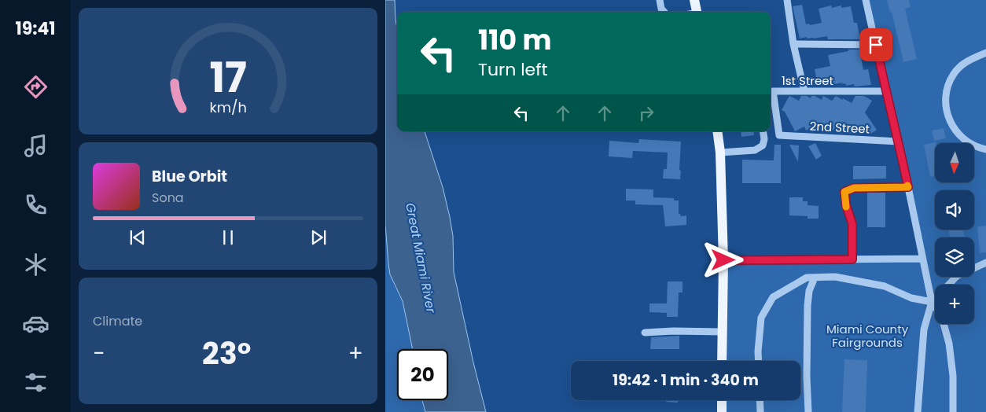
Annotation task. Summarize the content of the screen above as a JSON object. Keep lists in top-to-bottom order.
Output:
{
  "streets": {
    "street": ["1st Street", "2nd Street"]
  },
  "crossings": [
    ["1st Street", "2nd Street"]
  ],
  "water": ["Great Miami River"],
  "parks": ["Miami County Fairgrounds"],
  "north": "bottom",
  "page": {
    "tabs": "19:41",
    "turn": ["110 m", "Turn left"],
    "map_buttons": "+",
    "song": ["Blue Orbit", "Sona"],
    "tile": "Climate",
    "heat": ["−", "23°", "+"],
    "limit": "20",
    "trip": "19:42 · 1 min · 340 m",
    "gauge": ["17", "km/h"]
  }
}
